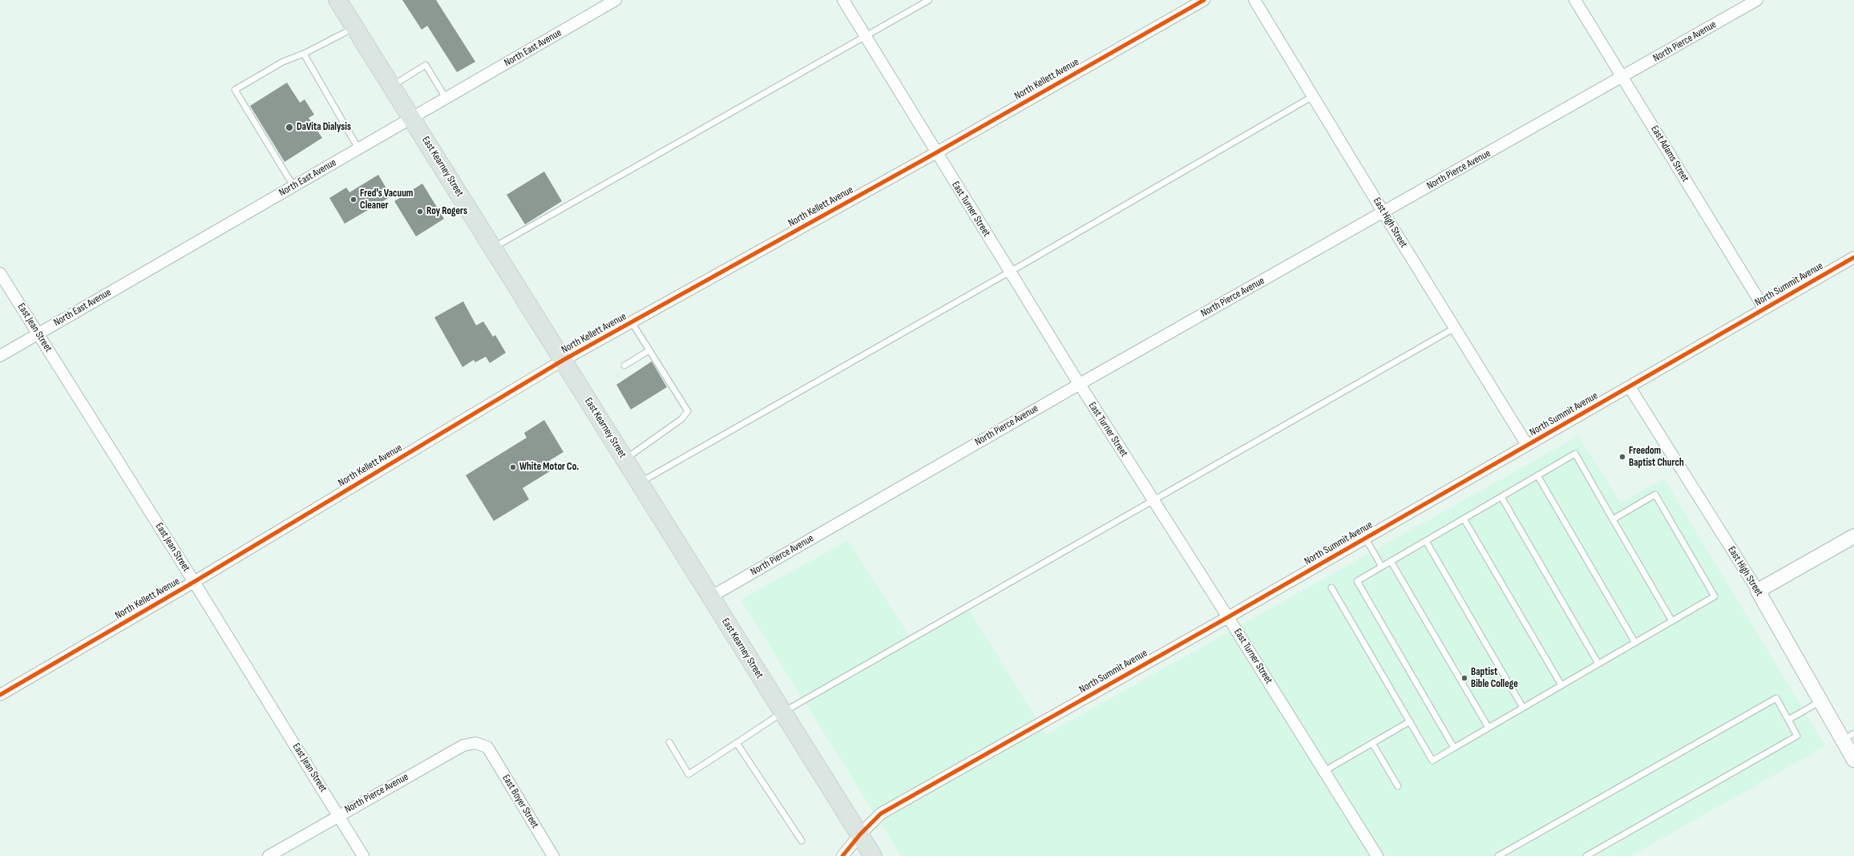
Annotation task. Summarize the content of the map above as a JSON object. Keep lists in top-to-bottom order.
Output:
{
  "streets": {
    "main road": ["East Kearney Street"],
    "street": [
      "North Pierce Avenue",
      "North East Avenue",
      "North Kellett Avenue",
      "East Adams Street",
      "East Turner Street",
      "East High Street",
      "North Summit Avenue",
      "East Jean Street",
      "East Boyer Street"
    ]
  },
  "crossings": [
    ["North Pierce Avenue", "East Adams Street"],
    ["North Pierce Avenue", "East Kearney Street"],
    ["North Pierce Avenue", "East Turner Street"],
    ["North Pierce Avenue", "East High Street"],
    ["North Pierce Avenue", "East Jean Street"],
    ["North Pierce Avenue", "East Boyer Street"],
    ["North East Avenue", "East Kearney Street"],
    ["North East Avenue", "East Jean Street"],
    ["North Kellett Avenue", "East Kearney Street"],
    ["North Kellett Avenue", "East Turner Street"],
    ["North Kellett Avenue", "East Jean Street"],
    ["East Adams Street", "North Summit Avenue"],
    ["East Kearney Street", "North Summit Avenue"],
    ["East Turner Street", "North Summit Avenue"],
    ["East High Street", "North Summit Avenue"]
  ],
  "places": [
    "DaVita Dialysis",
    "Fred's Vacuum Cleaner",
    "Roy Rogers",
    "Freedom Baptist Church",
    "White Motor Co.",
    "Baptist Bible College"
  ]
}
